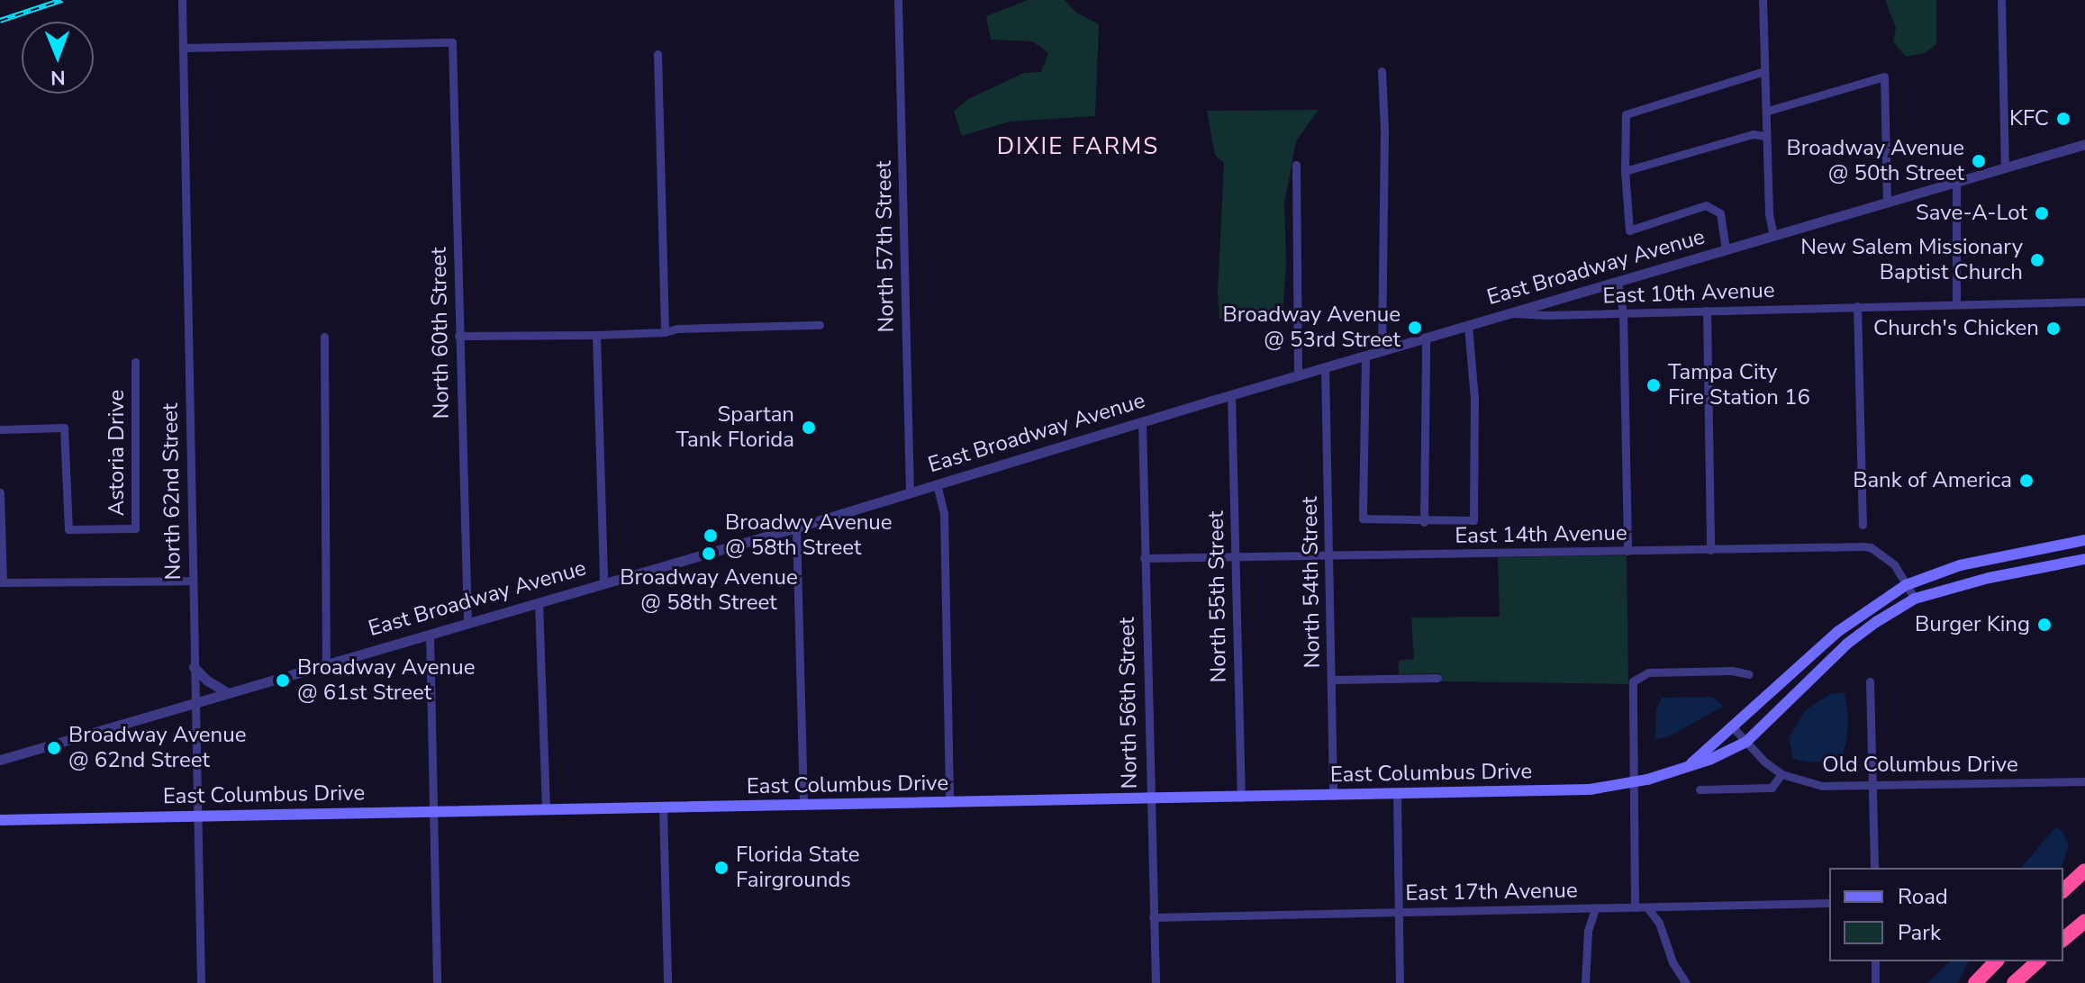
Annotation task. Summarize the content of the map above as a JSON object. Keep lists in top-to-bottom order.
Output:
{
  "streets": {
    "main road": ["East Columbus Drive"],
    "street": [
      "North 57th Street",
      "East Broadway Avenue",
      "East 10th Avenue",
      "North 60th Street",
      "Astoria Drive",
      "North 62nd Street",
      "East 14th Avenue",
      "North 54th Street",
      "North 55th Street",
      "North 56th Street",
      "Old Columbus Drive",
      "East 17th Avenue"
    ]
  },
  "crossings": [
    ["North 57th Street", "East Broadway Avenue"],
    ["East Broadway Avenue", "East 10th Avenue"],
    ["East Broadway Avenue", "North 60th Street"],
    ["East Broadway Avenue", "North 62nd Street"],
    ["East Broadway Avenue", "North 54th Street"],
    ["East Broadway Avenue", "North 55th Street"],
    ["East Broadway Avenue", "North 56th Street"],
    ["North 60th Street", "North 62nd Street"],
    ["North 62nd Street", "East Columbus Drive"],
    ["East 14th Avenue", "North 54th Street"],
    ["East 14th Avenue", "North 55th Street"],
    ["East 14th Avenue", "North 56th Street"],
    ["East 14th Avenue", "East Columbus Drive"],
    ["North 54th Street", "East Columbus Drive"],
    ["North 55th Street", "East Columbus Drive"],
    ["North 56th Street", "East Columbus Drive"],
    ["North 56th Street", "East 17th Avenue"],
    ["Old Columbus Drive", "East Columbus Drive"]
  ],
  "districts": ["DIXIE FARMS"],
  "places": [
    "KFC",
    "Broadway Avenue @ 50th Street",
    "Save-A-Lot",
    "New Salem Missionary Baptist Church",
    "Broadway Avenue @ 53rd Street",
    "Church's Chicken",
    "Tampa City Fire Station 16",
    "Spartan Tank Florida",
    "Bank of America",
    "Broadwy Avenue @ 58th Street",
    "Broadway Avenue @ 58th Street",
    "Burger King",
    "Broadway Avenue @ 61st Street",
    "Broadway Avenue @ 62nd Street",
    "Florida State Fairgrounds"
  ],
  "legend": ["Road", "Park"],
  "north": "bottom"
}
